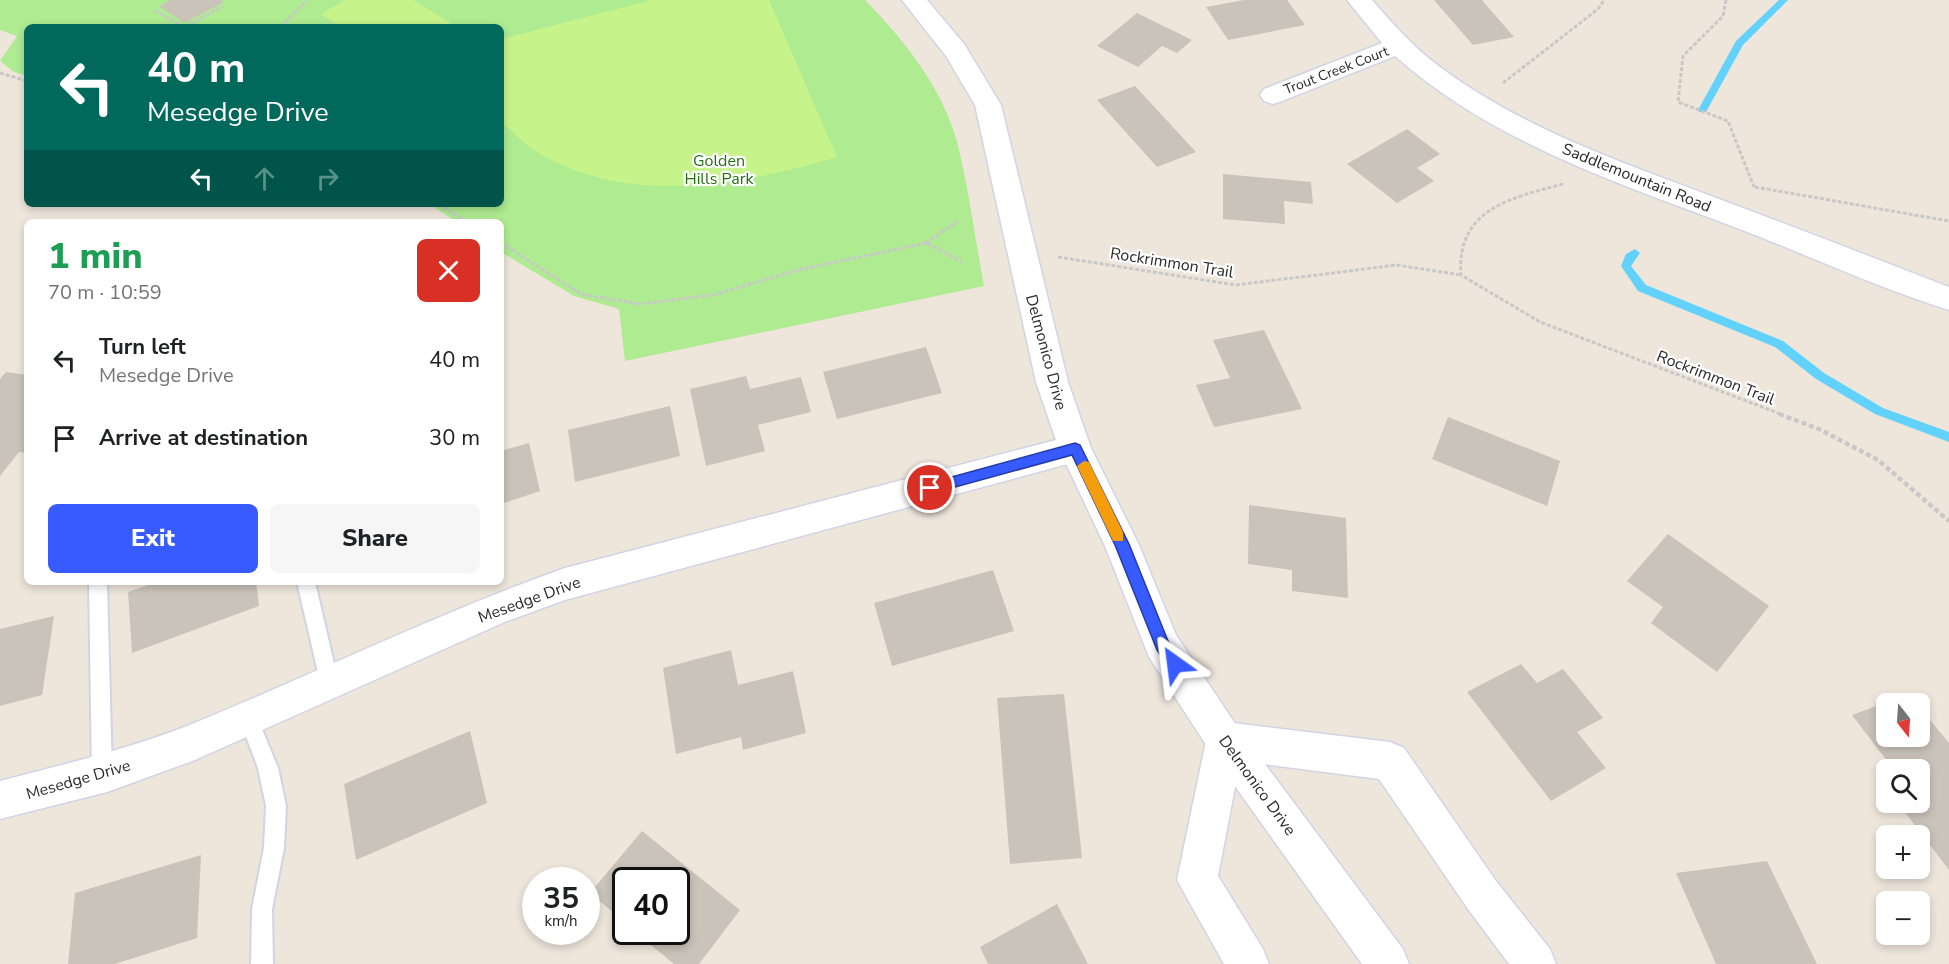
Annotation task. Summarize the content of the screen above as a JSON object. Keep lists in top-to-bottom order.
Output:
{
  "streets": {
    "street": [
      "Trout Creek Court",
      "Saddlemountain Road",
      "Delmonico Drive",
      "Mesedge Drive"
    ],
    "path": ["Rockrimmon Trail"]
  },
  "crossings": [
    ["Trout Creek Court", "Saddlemountain Road"],
    ["Rockrimmon Trail", "Delmonico Drive"],
    ["Delmonico Drive", "Mesedge Drive"]
  ],
  "parks": ["Golden Hills Park"],
  "north": "bottom",
  "page": {
    "turn": ["40 m", "Mesedge Drive"],
    "heading": ["1 min", "70 m · 10:59"],
    "list": [
      {
        "name": "Turn left",
        "note": "Mesedge Drive",
        "value": "40 m"
      },
      {
        "name": "Arrive at destination",
        "value": "30 m"
      }
    ],
    "buttons": ["Exit", "Share"],
    "map_buttons": ["+", "−"],
    "speed": "35 km/h",
    "limit": "40"
  }
}
